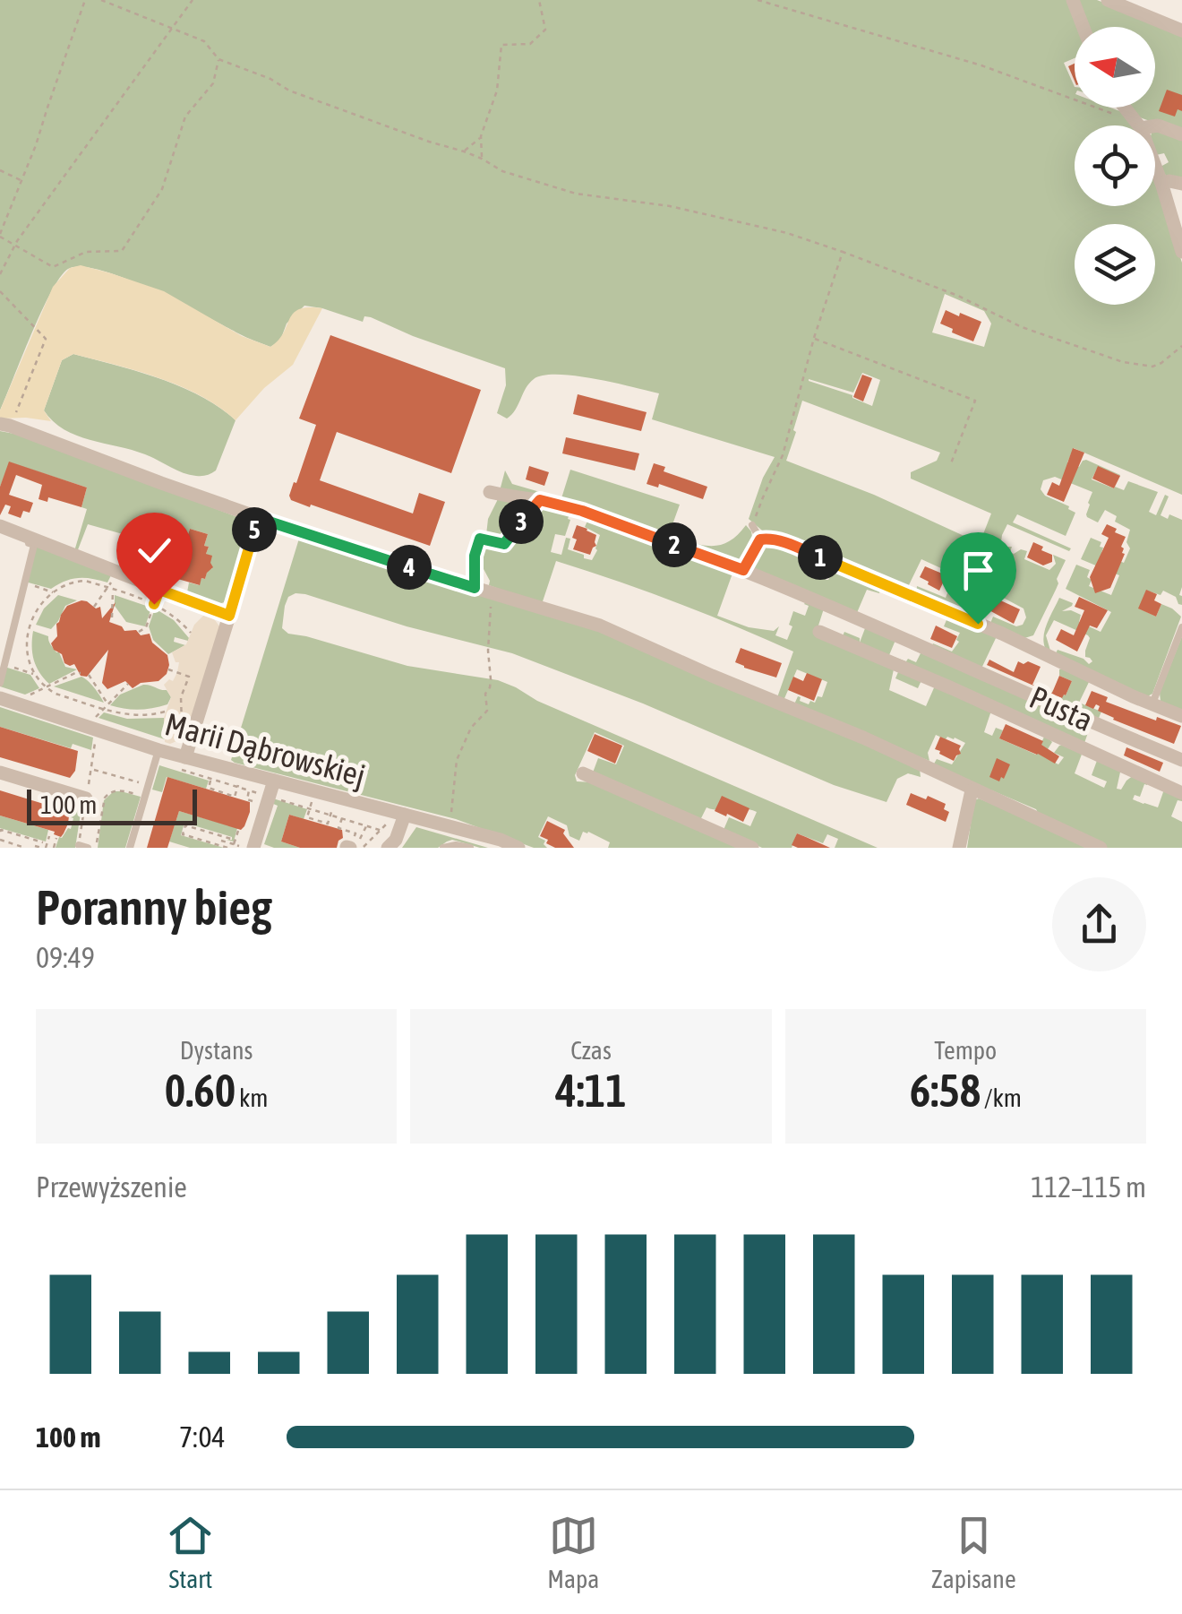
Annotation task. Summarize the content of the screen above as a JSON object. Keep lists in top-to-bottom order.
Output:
{
  "streets": {
    "street": ["Pusta", "Marii Dąbrowskiej"]
  },
  "scale_bar": "100 m",
  "north": "left",
  "page": {
    "pins": [
      "3",
      "5",
      "2",
      "1",
      "4"
    ],
    "scale": "100 m",
    "heading": ["Poranny bieg", "09:49"],
    "stats": [
      ["Dystans", "0.60 km"],
      ["Czas", "4:11"],
      ["Tempo", "6:58 /km"]
    ],
    "chart": ["Przewyższenie", "112–115 m"],
    "list": [
      {
        "name": "100 m",
        "note": "7:04"
      }
    ],
    "tabs": ["Start", "Mapa", "Zapisane"]
  }
}
